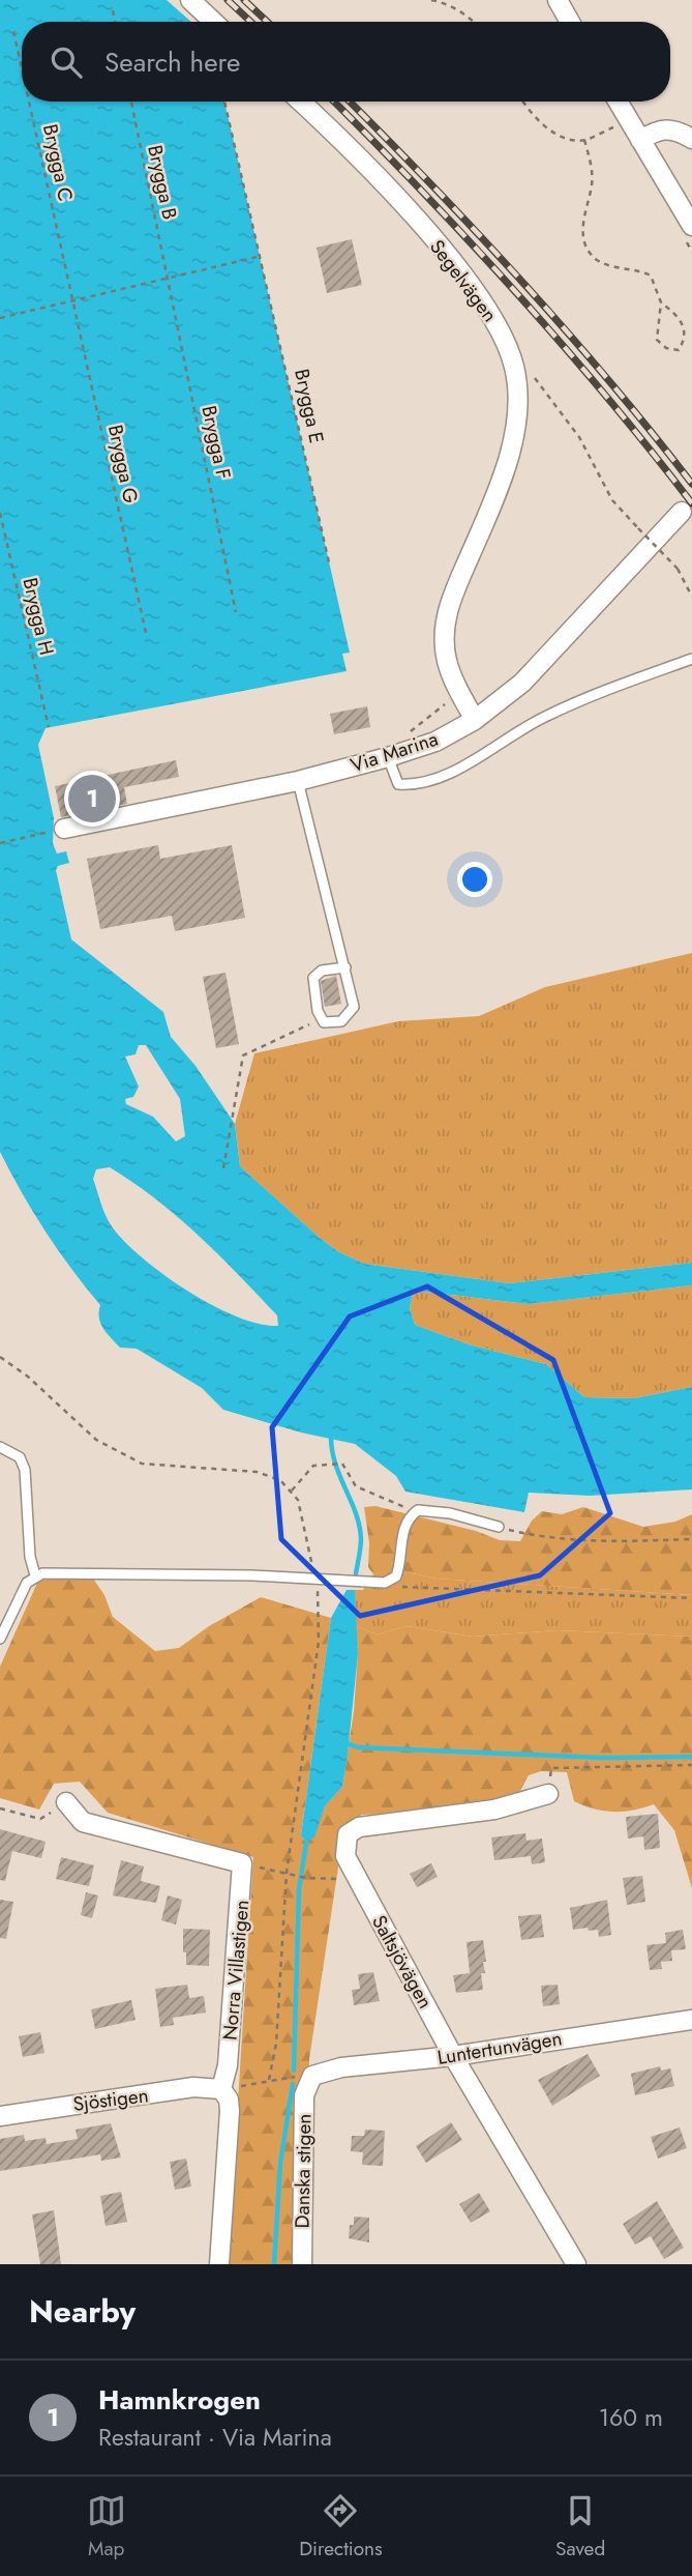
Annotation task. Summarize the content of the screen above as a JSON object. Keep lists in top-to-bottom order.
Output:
{
  "streets": {
    "street": [
      "Segelvägen",
      "Via Marina",
      "Saltsjövägen",
      "Norra Villastigen",
      "Luntertunvägen",
      "Sjöstigen",
      "Danska stigen"
    ],
    "path": [
      "Brygga C",
      "Brygga B",
      "Brygga E",
      "Brygga F",
      "Brygga G",
      "Brygga H"
    ]
  },
  "crossings": [
    ["Brygga C", "Brygga G"],
    ["Brygga B", "Brygga F"],
    ["Segelvägen", "Via Marina"],
    ["Saltsjövägen", "Luntertunvägen"],
    ["Norra Villastigen", "Sjöstigen"],
    ["Luntertunvägen", "Danska stigen"]
  ],
  "page": {
    "search": "Search here",
    "pins": "1",
    "heading": "Nearby",
    "list": [
      {
        "mark": "1",
        "name": "Hamnkrogen",
        "note": "Restaurant · Via Marina",
        "value": "160 m"
      }
    ],
    "nav": ["Map", "Directions", "Saved"]
  }
}
